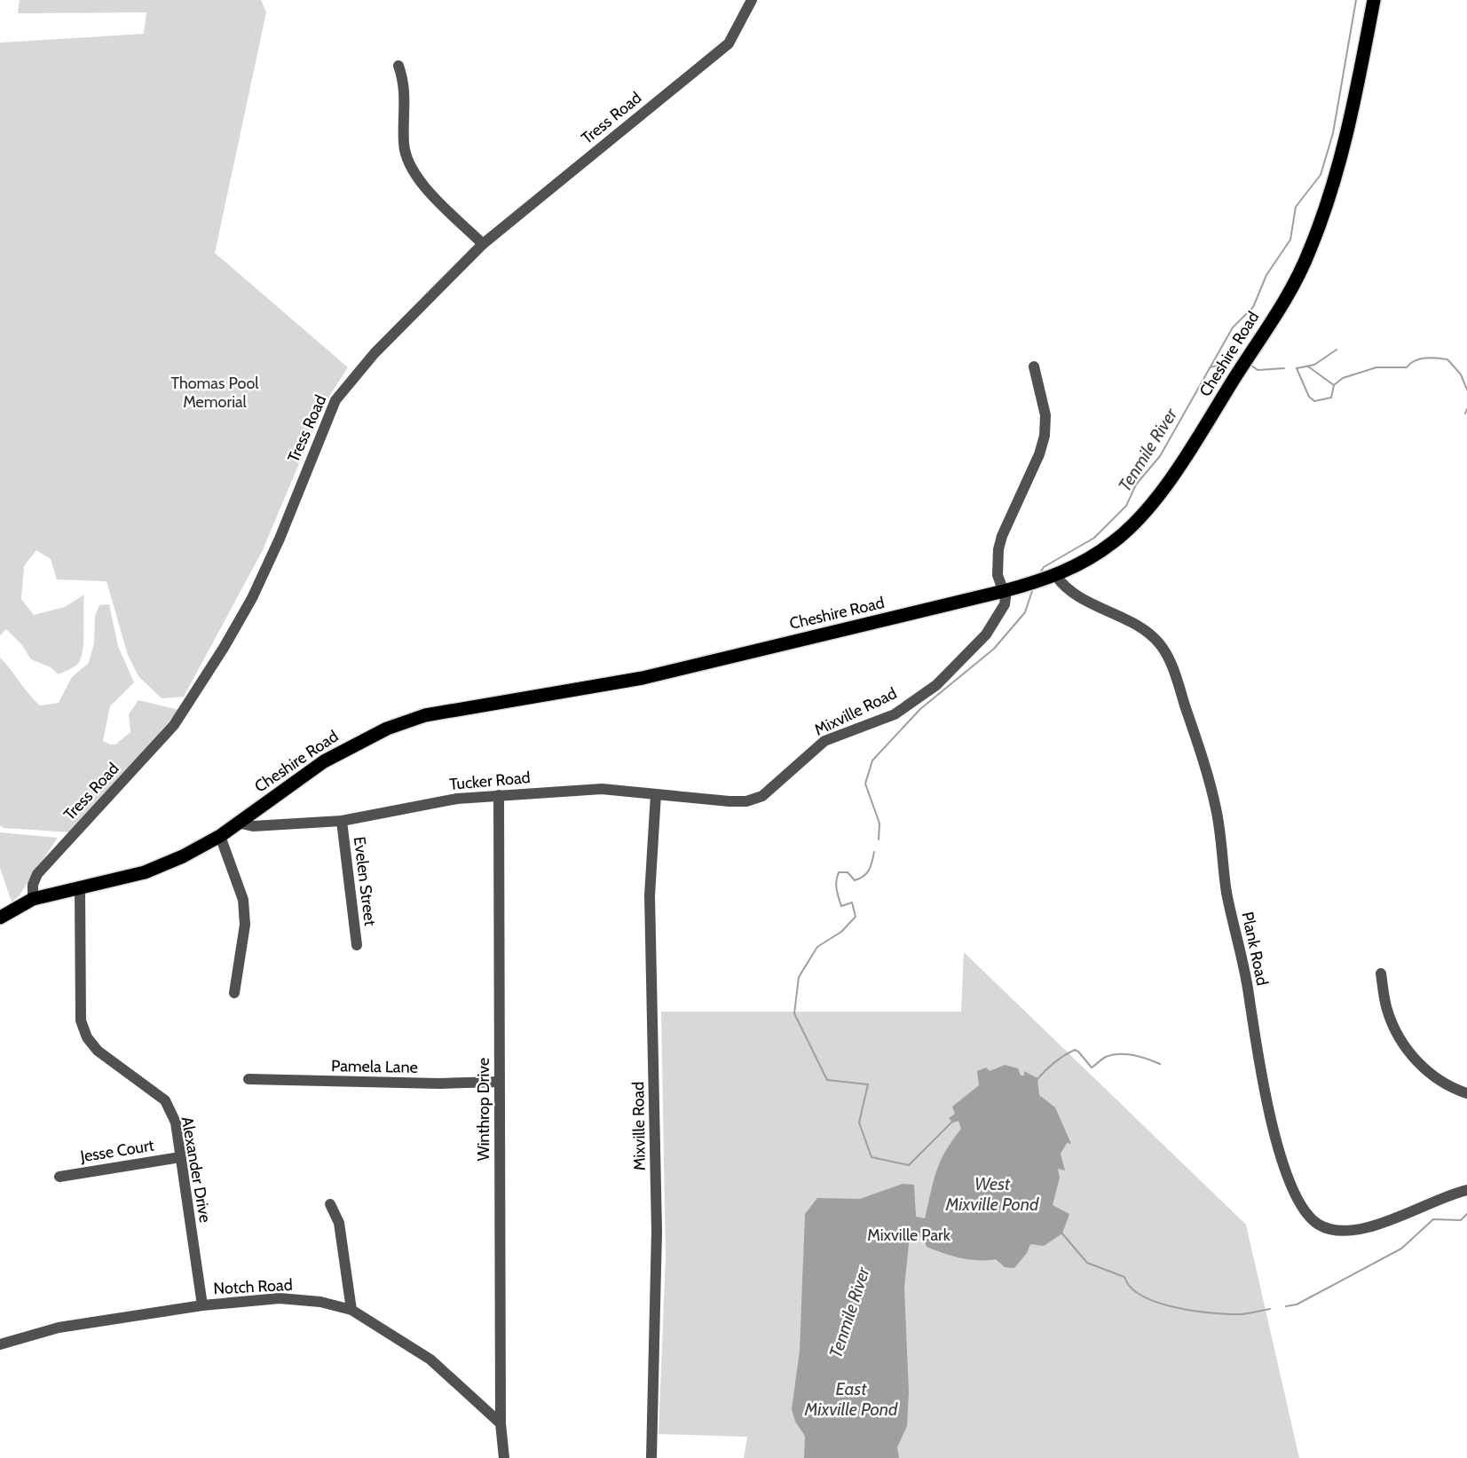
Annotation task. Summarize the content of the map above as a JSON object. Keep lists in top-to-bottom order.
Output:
{
  "streets": {
    "main road": ["Cheshire Road"],
    "street": [
      "Tress Road",
      "Mixville Road",
      "Tucker Road",
      "Evelen Street",
      "Plank Road",
      "Pamela Lane",
      "Winthrop Drive",
      "Jesse Court",
      "Alexander Drive",
      "Notch Road"
    ]
  },
  "crossings": [
    ["Tress Road", "Cheshire Road"],
    ["Cheshire Road", "Mixville Road"],
    ["Cheshire Road", "Tucker Road"],
    ["Cheshire Road", "Plank Road"],
    ["Cheshire Road", "Alexander Drive"],
    ["Mixville Road", "Tucker Road"],
    ["Tucker Road", "Evelen Street"],
    ["Tucker Road", "Winthrop Drive"],
    ["Pamela Lane", "Winthrop Drive"],
    ["Winthrop Drive", "Notch Road"],
    ["Jesse Court", "Alexander Drive"],
    ["Alexander Drive", "Notch Road"]
  ],
  "water": ["Tenmile River", "West Mixville Pond", "East Mixville Pond"],
  "parks": ["Thomas Pool Memorial", "Mixville Park"]
}
